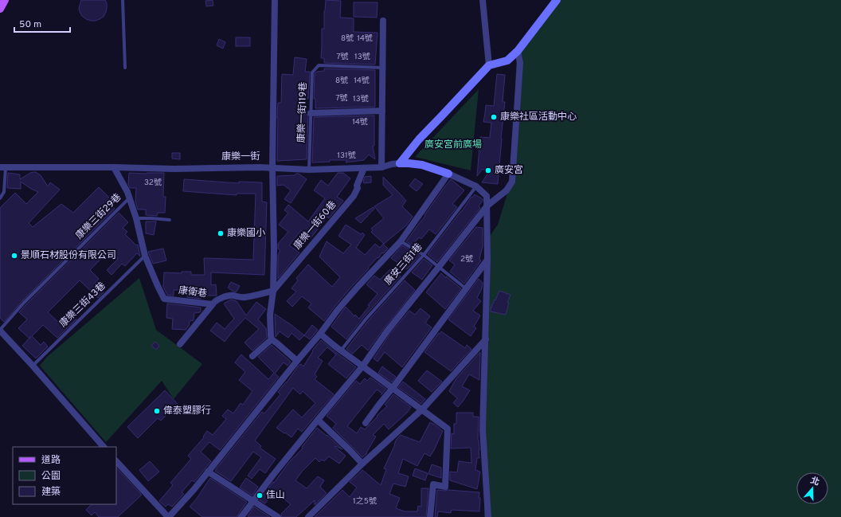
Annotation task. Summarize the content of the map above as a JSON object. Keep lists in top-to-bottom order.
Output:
{
  "streets": {
    "street": ["康樂一街", "康樂一街60巷", "康衛巷"],
    "lane": [
      "康樂一街119巷",
      "康樂三街29巷",
      "廣安三街1巷",
      "康樂三街43巷"
    ]
  },
  "crossings": [
    ["康樂一街119巷", "康樂一街"],
    ["康樂一街", "康樂一街60巷"],
    ["康樂一街", "廣安三街1巷"],
    ["康樂一街60巷", "康衛巷"],
    ["康衛巷", "康樂三街43巷"]
  ],
  "parks": ["廣安宮前廣場"],
  "places": [
    "康樂社區活動中心",
    "廣安宮",
    "康樂國小",
    "景順石材股份有限公司",
    "偉泰塑膠行",
    "佳山"
  ],
  "house_numbers": [
    "8號",
    "14號",
    "7號",
    "13號",
    "8號",
    "14號",
    "7號",
    "13號",
    "14號",
    "131號",
    "32號",
    "2號",
    "1之5號"
  ],
  "legend": ["道路", "公園", "建築"],
  "scale_bar": "50 m",
  "north": "top"
}
